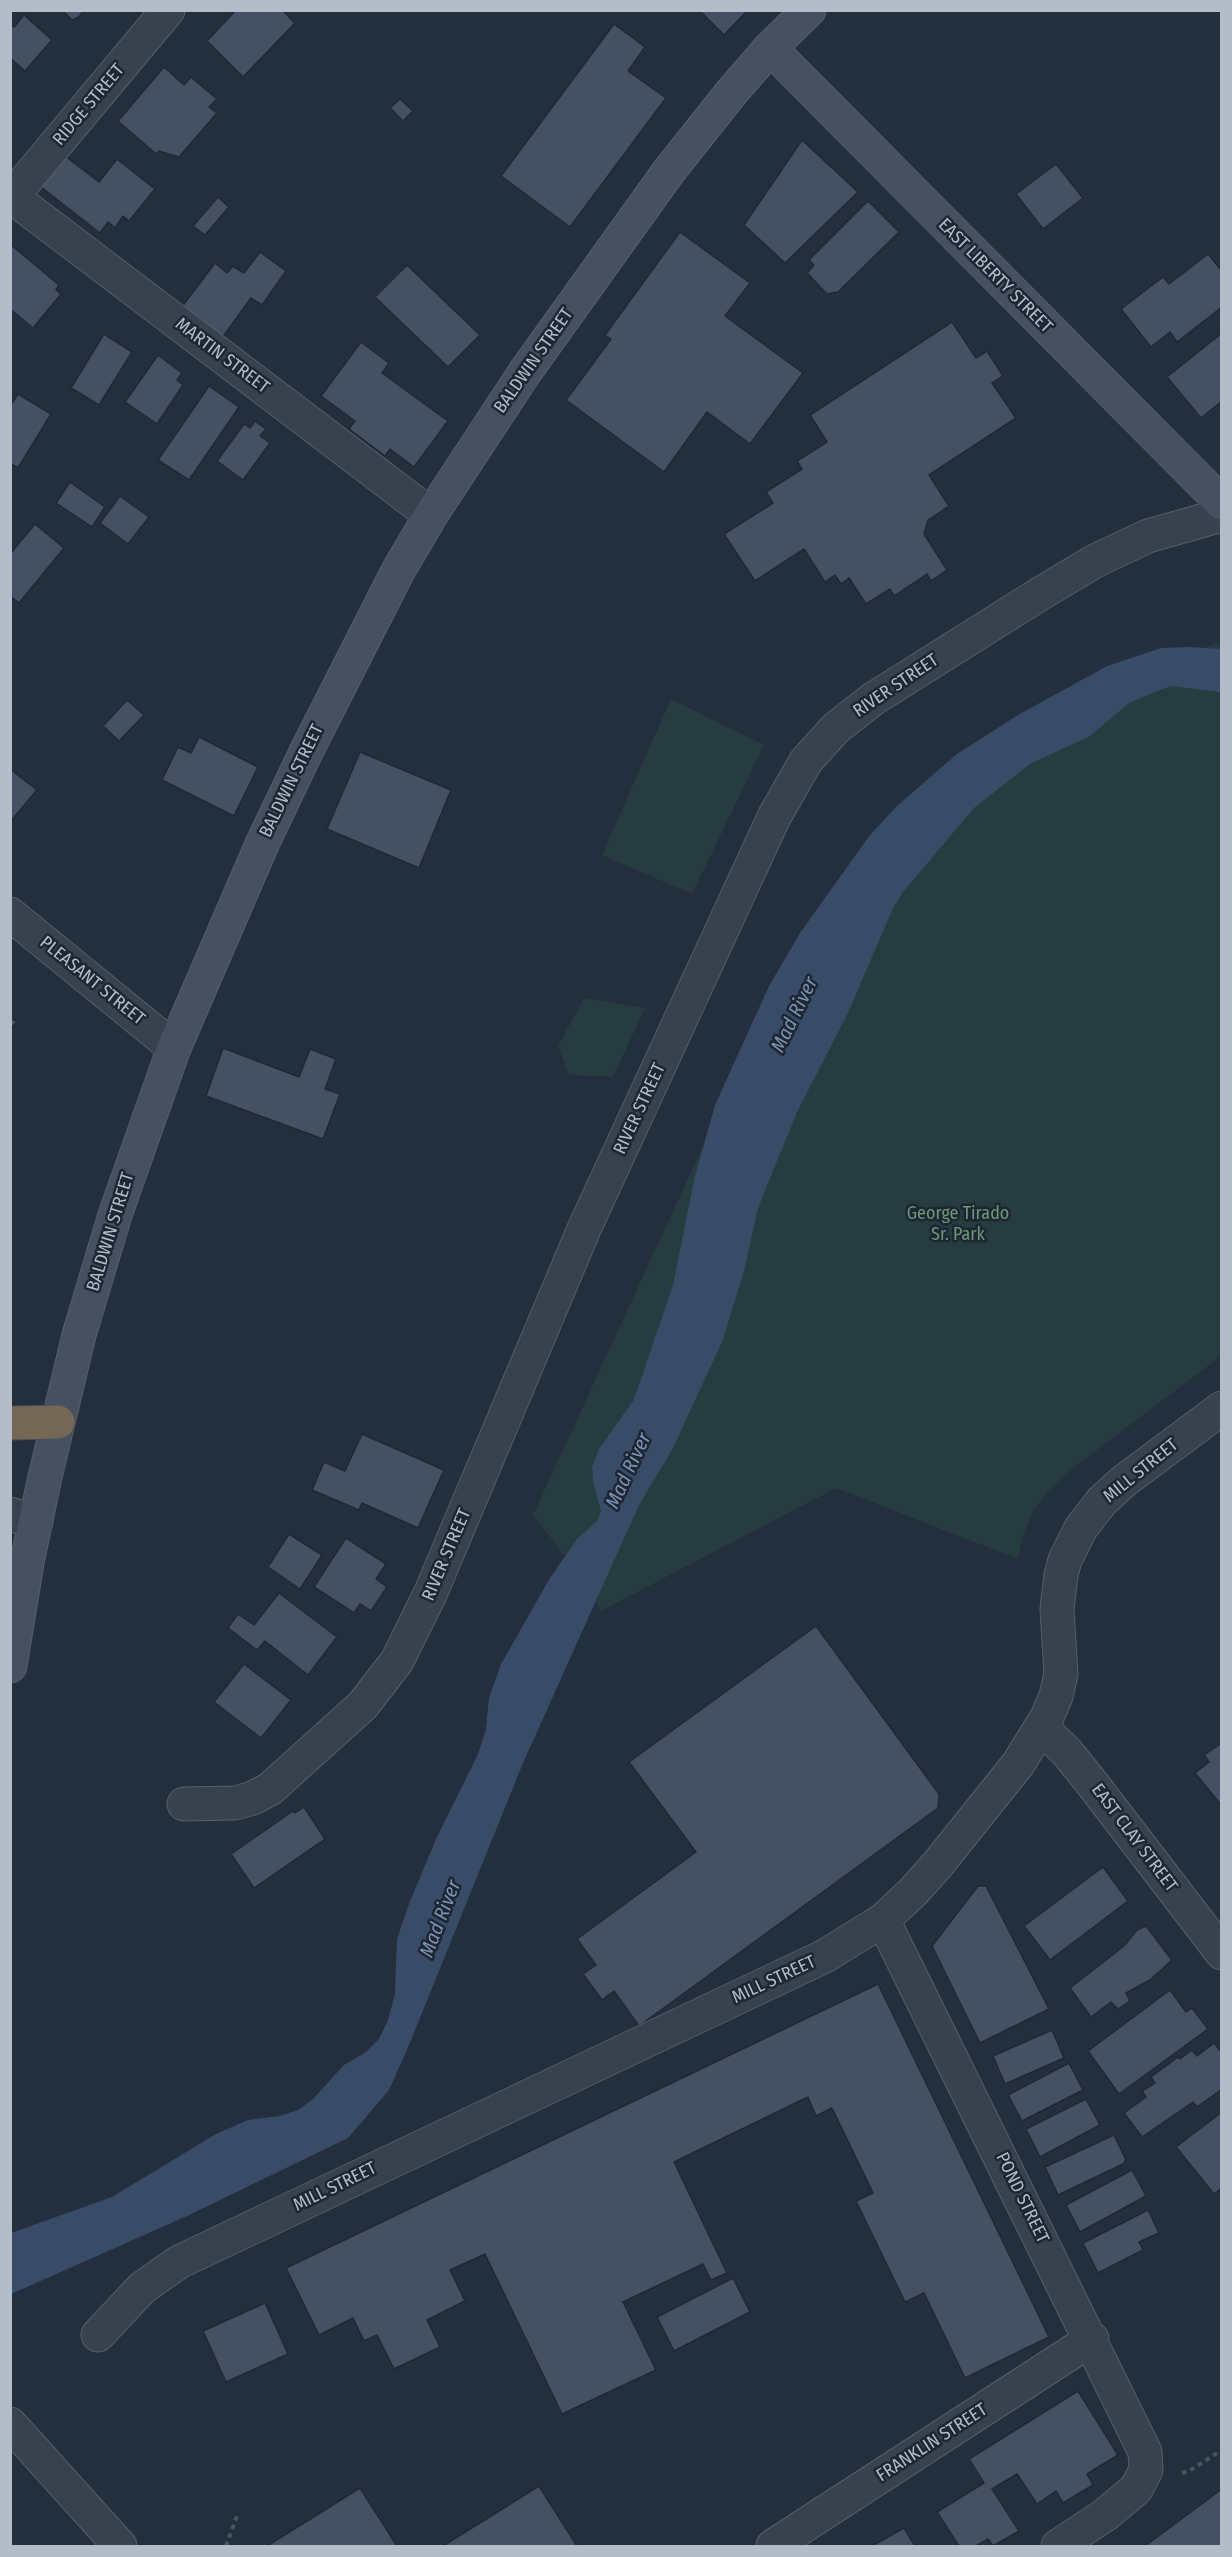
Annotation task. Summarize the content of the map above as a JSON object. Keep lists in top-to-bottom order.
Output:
{
  "streets": {
    "main road": ["EAST LIBERTY STREET", "BALDWIN STREET"],
    "street": [
      "RIDGE STREET",
      "MARTIN STREET",
      "RIVER STREET",
      "PLEASANT STREET",
      "MILL STREET",
      "EAST CLAY STREET",
      "POND STREET",
      "FRANKLIN STREET"
    ]
  },
  "crossings": [
    ["RIDGE STREET", "MARTIN STREET"],
    ["EAST LIBERTY STREET", "BALDWIN STREET"],
    ["MARTIN STREET", "BALDWIN STREET"],
    ["BALDWIN STREET", "PLEASANT STREET"],
    ["MILL STREET", "EAST CLAY STREET"],
    ["MILL STREET", "POND STREET"],
    ["POND STREET", "FRANKLIN STREET"]
  ],
  "water": ["Mad River"],
  "parks": ["George Tirado Sr. Park"]
}
